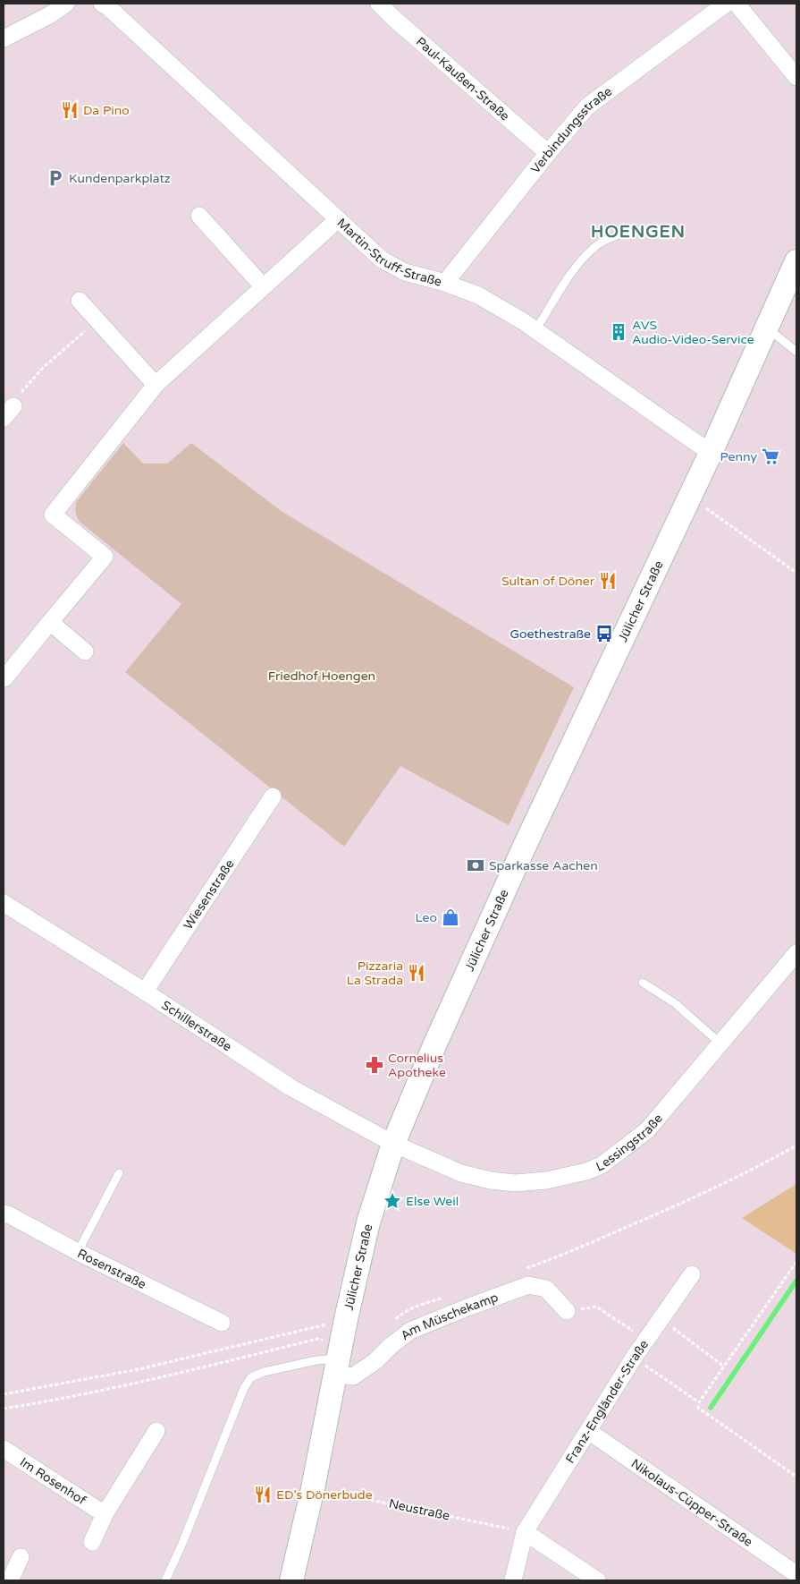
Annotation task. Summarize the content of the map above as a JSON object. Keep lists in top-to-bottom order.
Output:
{
  "streets": {
    "main road": ["Jülicher Straße"],
    "street": [
      "Paul-Kaußen-Straße",
      "Verbindungsstraße",
      "Martin-Struff-Straße",
      "Wiesenstraße",
      "Schillerstraße",
      "Lessingstraße",
      "Rosenstraße",
      "Am Müschekamp",
      "Franz-Engländer-Straße",
      "Im Rosenhof",
      "Nikolaus-Cüpper-Straße"
    ],
    "path": ["Neustraße"]
  },
  "crossings": [
    ["Paul-Kaußen-Straße", "Verbindungsstraße"],
    ["Verbindungsstraße", "Martin-Struff-Straße"],
    ["Martin-Struff-Straße", "Jülicher Straße"],
    ["Jülicher Straße", "Schillerstraße"],
    ["Jülicher Straße", "Lessingstraße"],
    ["Jülicher Straße", "Am Müschekamp"],
    ["Jülicher Straße", "Neustraße"],
    ["Wiesenstraße", "Schillerstraße"],
    ["Schillerstraße", "Lessingstraße"],
    ["Franz-Engländer-Straße", "Nikolaus-Cüpper-Straße"],
    ["Franz-Engländer-Straße", "Neustraße"]
  ],
  "districts": ["HOENGEN"],
  "parks": ["Friedhof Hoengen"],
  "places": {
    "restaurant": [
      "Da Pino",
      "Sultan of Döner",
      "Pizzaria La Strada",
      "ED's Dönerbude"
    ],
    "parking": ["Kundenparkplatz"],
    "building": ["AVS Audio-Video-Service"],
    "supermarket": ["Penny"],
    "bus stop": ["Goethestraße"],
    "bank": ["Sparkasse Aachen"],
    "shop": ["Leo"],
    "pharmacy": ["Cornelius Apotheke"],
    "place": ["Else Weil"]
  }
}
